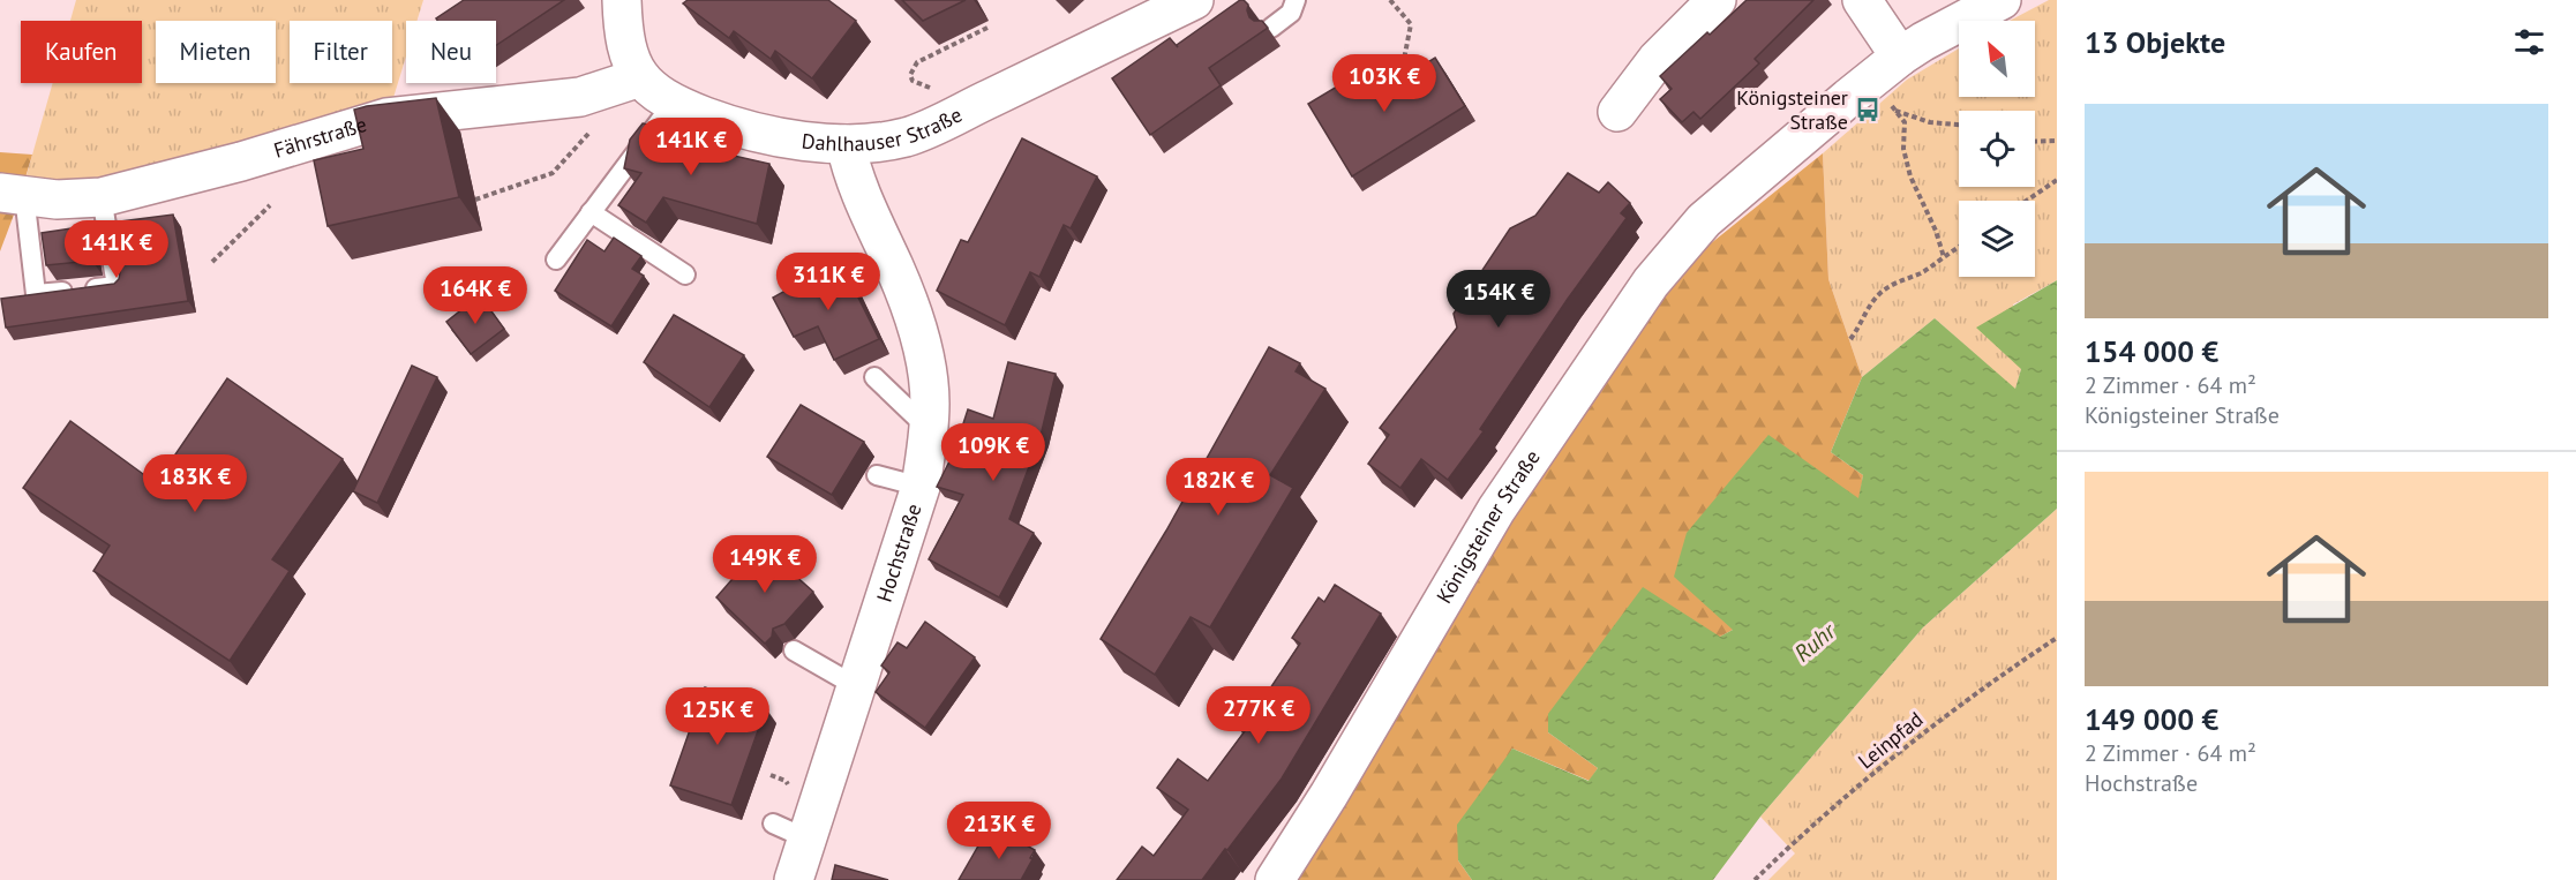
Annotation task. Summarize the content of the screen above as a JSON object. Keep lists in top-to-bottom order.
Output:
{
  "streets": {
    "street": [
      "Dahlhauser Straße",
      "Fährstraße",
      "Königsteiner Straße",
      "Hochstraße"
    ],
    "path": ["Leinpfad"]
  },
  "crossings": [
    ["Dahlhauser Straße", "Fährstraße"],
    ["Dahlhauser Straße", "Hochstraße"]
  ],
  "water": ["Ruhr"],
  "places": {
    "bus stop": ["Königsteiner Straße"]
  },
  "north": "top left",
  "page": {
    "heading": "13 Objekte",
    "chip": [
      "Kaufen",
      "Mieten",
      "Filter",
      "Neu"
    ],
    "price": [
      "103K €",
      "141K €",
      "141K €",
      "311K €",
      "164K €",
      "154K €",
      "109K €",
      "183K €",
      "182K €",
      "149K €",
      "277K €",
      "125K €",
      "213K €"
    ],
    "list": [
      {
        "name": "154 000 €",
        "note": "2 Zimmer · 64 m² · Königsteiner Straße"
      },
      {
        "name": "149 000 €",
        "note": "2 Zimmer · 64 m² · Hochstraße"
      }
    ]
  }
}
